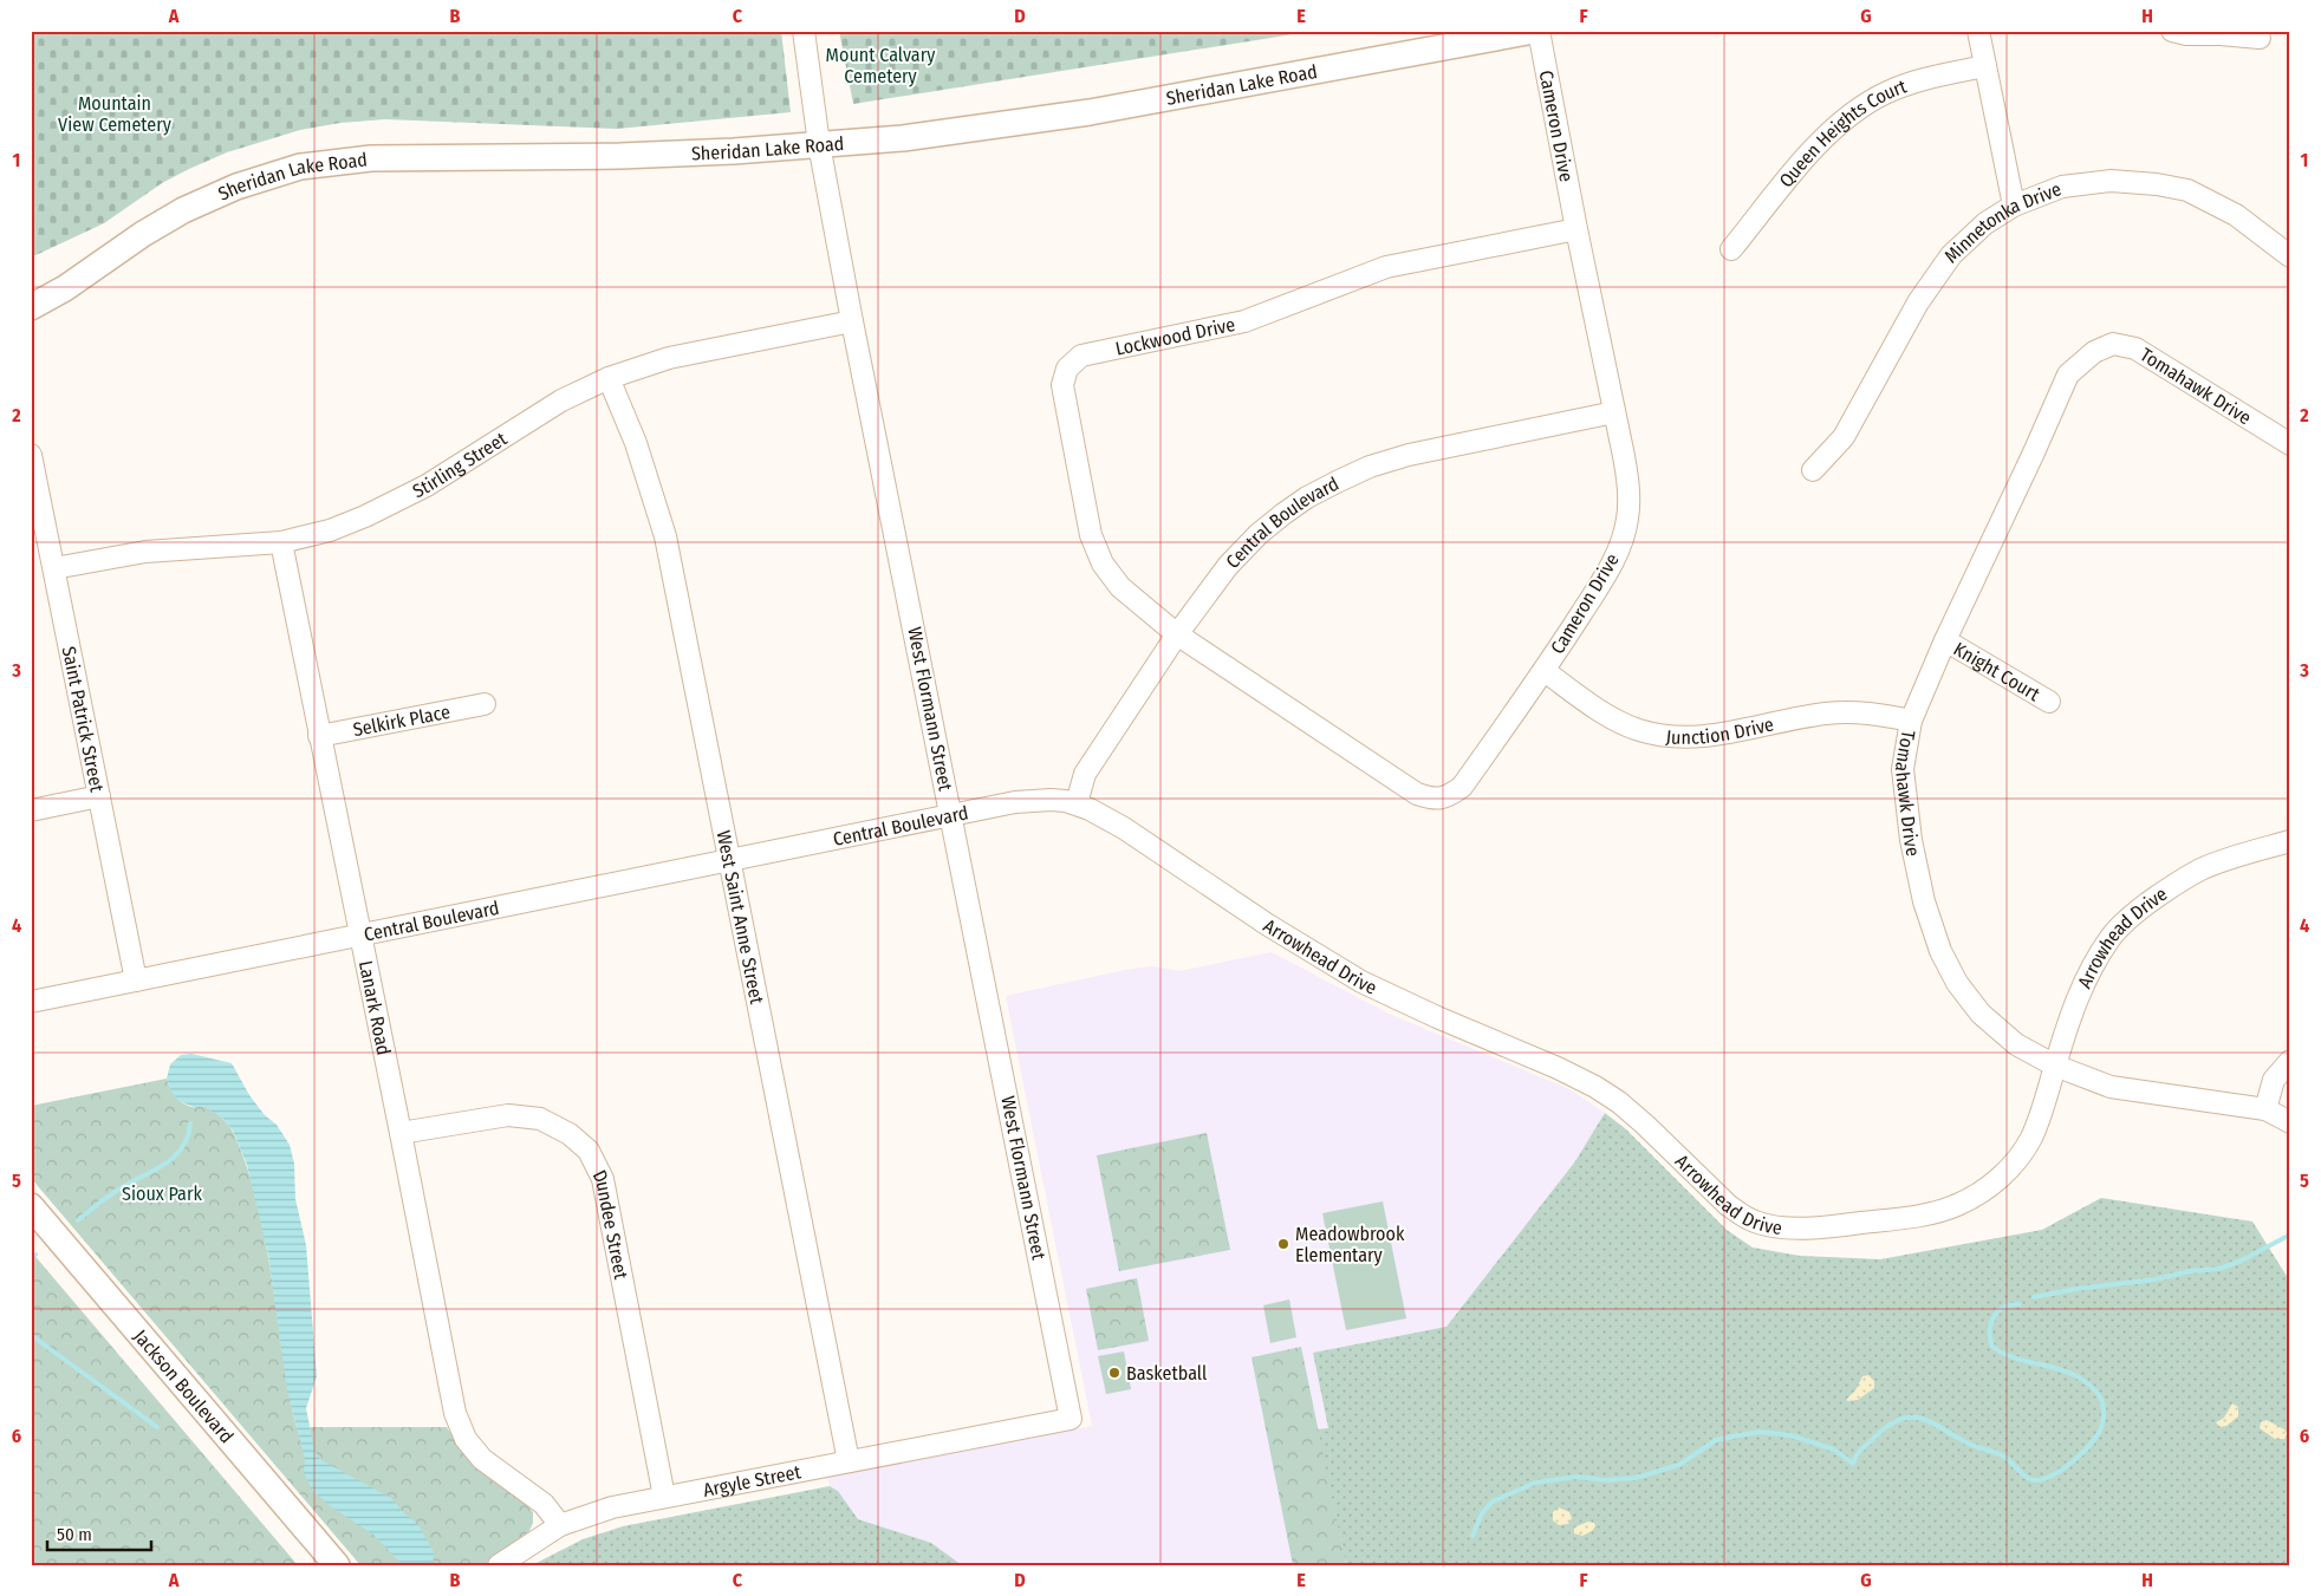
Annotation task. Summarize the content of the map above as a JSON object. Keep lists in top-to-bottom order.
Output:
{
  "streets": {
    "main road": ["Sheridan Lake Road", "Jackson Boulevard"],
    "street": [
      "Cameron Drive",
      "Queen Heights Court",
      "Minnetonka Drive",
      "Lockwood Drive",
      "Tomahawk Drive",
      "Stirling Street",
      "Central Boulevard",
      "Knight Court",
      "West Flormann Street",
      "Saint Patrick Street",
      "Selkirk Place",
      "Junction Drive",
      "West Saint Anne Street",
      "Arrowhead Drive",
      "Lanark Road",
      "Dundee Street",
      "Argyle Street"
    ]
  },
  "crossings": [
    ["Sheridan Lake Road", "West Flormann Street"],
    ["Cameron Drive", "Lockwood Drive"],
    ["Cameron Drive", "Central Boulevard"],
    ["Cameron Drive", "Junction Drive"],
    ["Lockwood Drive", "Central Boulevard"],
    ["Tomahawk Drive", "Knight Court"],
    ["Tomahawk Drive", "Junction Drive"],
    ["Tomahawk Drive", "Arrowhead Drive"],
    ["Stirling Street", "West Flormann Street"],
    ["Stirling Street", "Saint Patrick Street"],
    ["Stirling Street", "West Saint Anne Street"],
    ["Stirling Street", "Lanark Road"],
    ["Central Boulevard", "West Flormann Street"],
    ["Central Boulevard", "Saint Patrick Street"],
    ["Central Boulevard", "West Saint Anne Street"],
    ["Central Boulevard", "Arrowhead Drive"],
    ["Central Boulevard", "Lanark Road"],
    ["West Flormann Street", "Argyle Street"],
    ["Selkirk Place", "Lanark Road"],
    ["West Saint Anne Street", "Argyle Street"],
    ["Lanark Road", "Dundee Street"],
    ["Lanark Road", "Argyle Street"],
    ["Dundee Street", "Argyle Street"]
  ],
  "parks": ["Mount Calvary Cemetery", "Mountain View Cemetery", "Sioux Park"],
  "places": ["Meadowbrook Elementary", "Basketball"],
  "scale_bar": "50 m",
  "grid": {
    "columns": [
      "A",
      "B",
      "C",
      "D",
      "E",
      "F",
      "G",
      "H"
    ],
    "rows": [
      "1",
      "2",
      "3",
      "4",
      "5",
      "6"
    ]
  }
}
